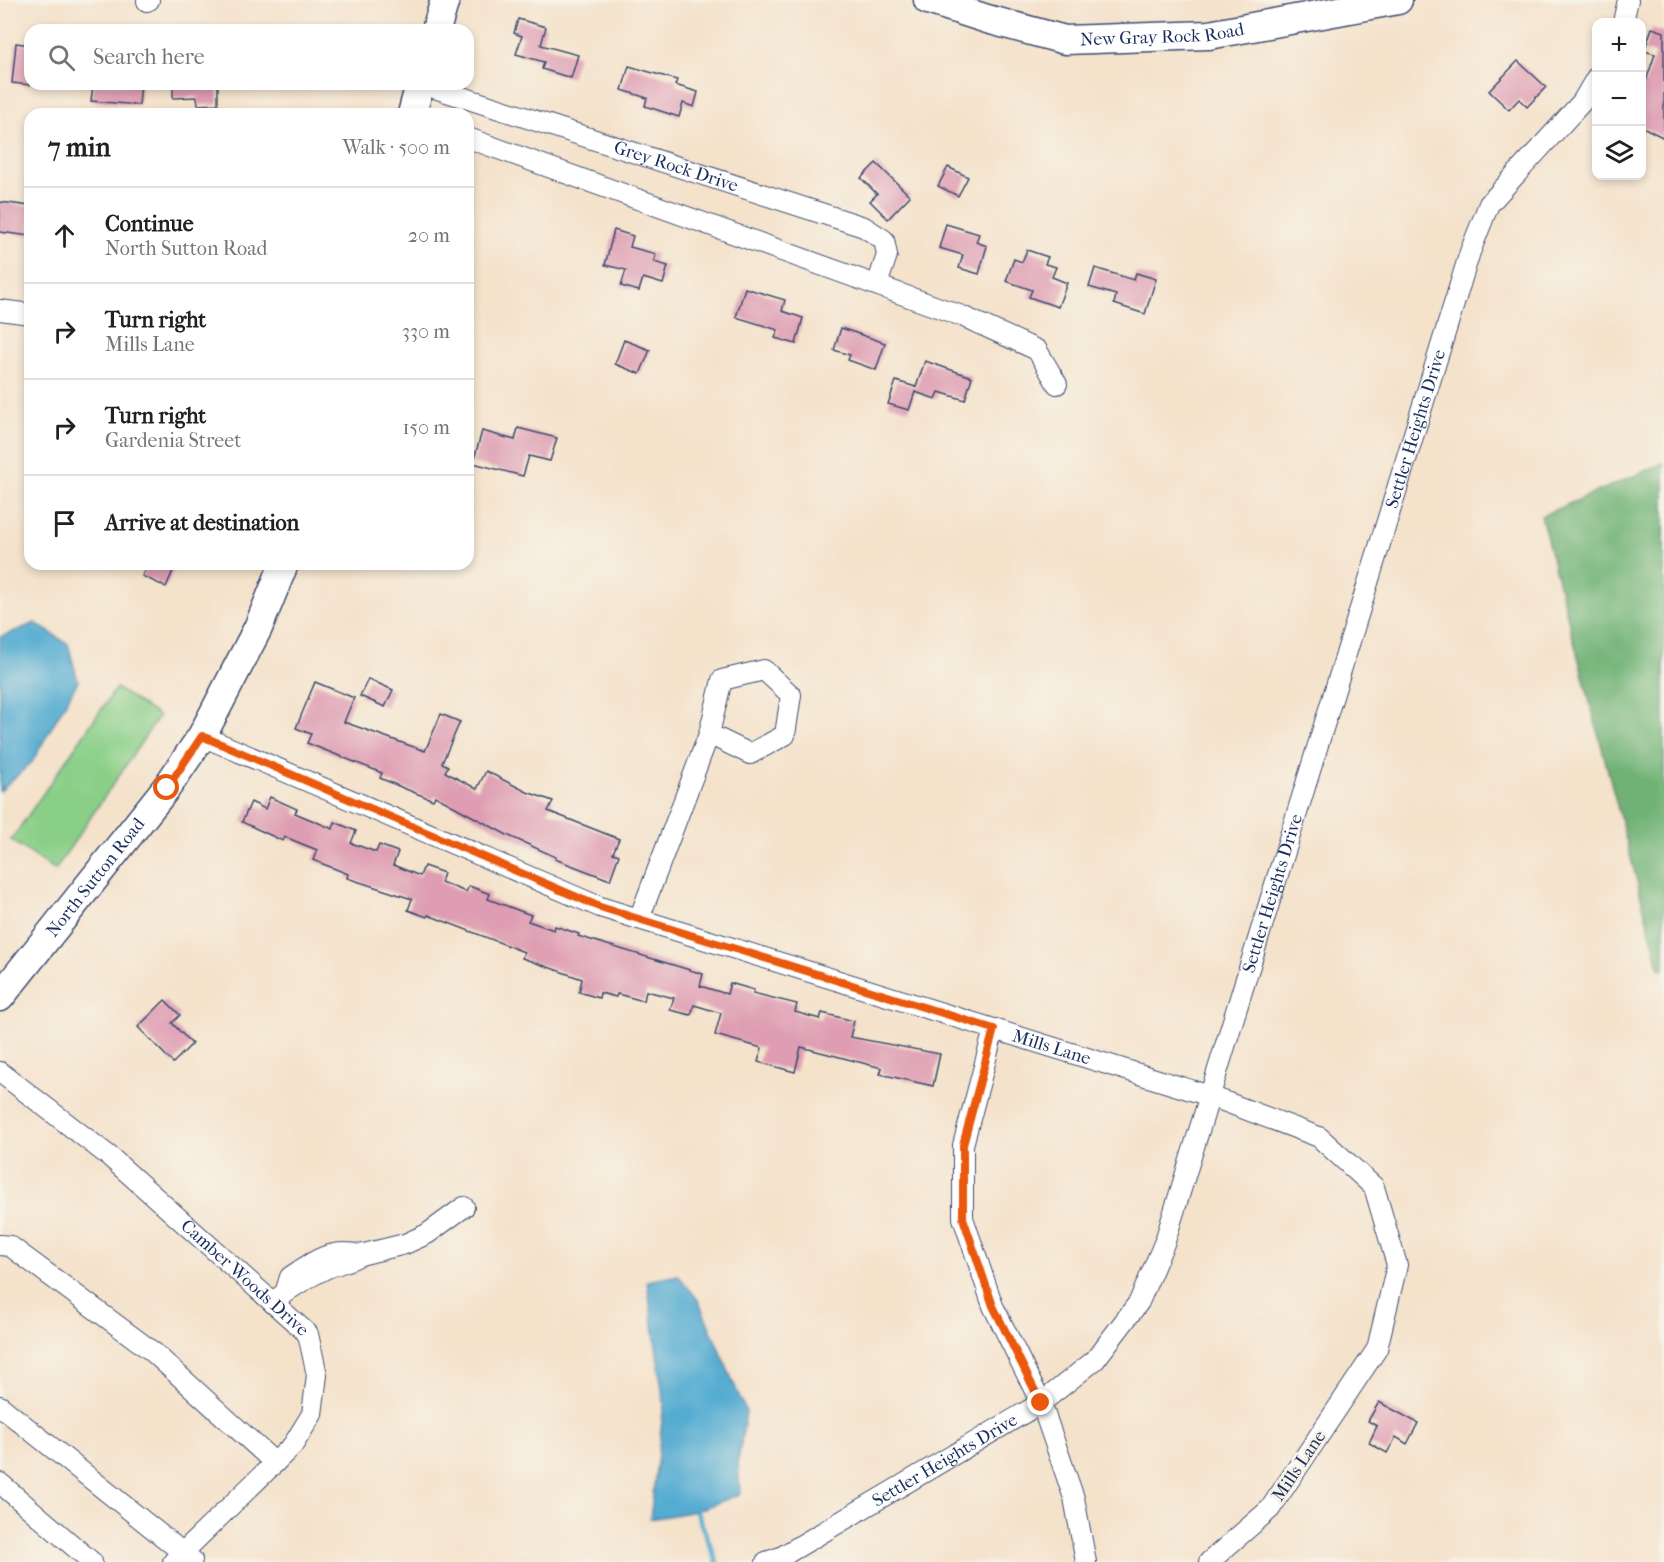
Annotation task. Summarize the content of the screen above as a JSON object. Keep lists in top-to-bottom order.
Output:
{
  "streets": {
    "main road": ["New Gray Rock Road", "North Sutton Road"],
    "street": [
      "Grey Rock Drive",
      "Settler Heights Drive",
      "Mills Lane",
      "Camber Woods Drive"
    ]
  },
  "crossings": [
    ["Settler Heights Drive", "Mills Lane"],
    ["North Sutton Road", "Mills Lane"]
  ],
  "page": {
    "map_buttons": ["+", "−"],
    "search": "Search here",
    "heading": ["7 min", "Walk · 500 m"],
    "list": [
      ["Continue", "North Sutton Road", "20 m"],
      ["Turn right", "Mills Lane", "330 m"],
      ["Turn right", "Gardenia Street", "150 m"],
      "Arrive at destination"
    ]
  }
}
